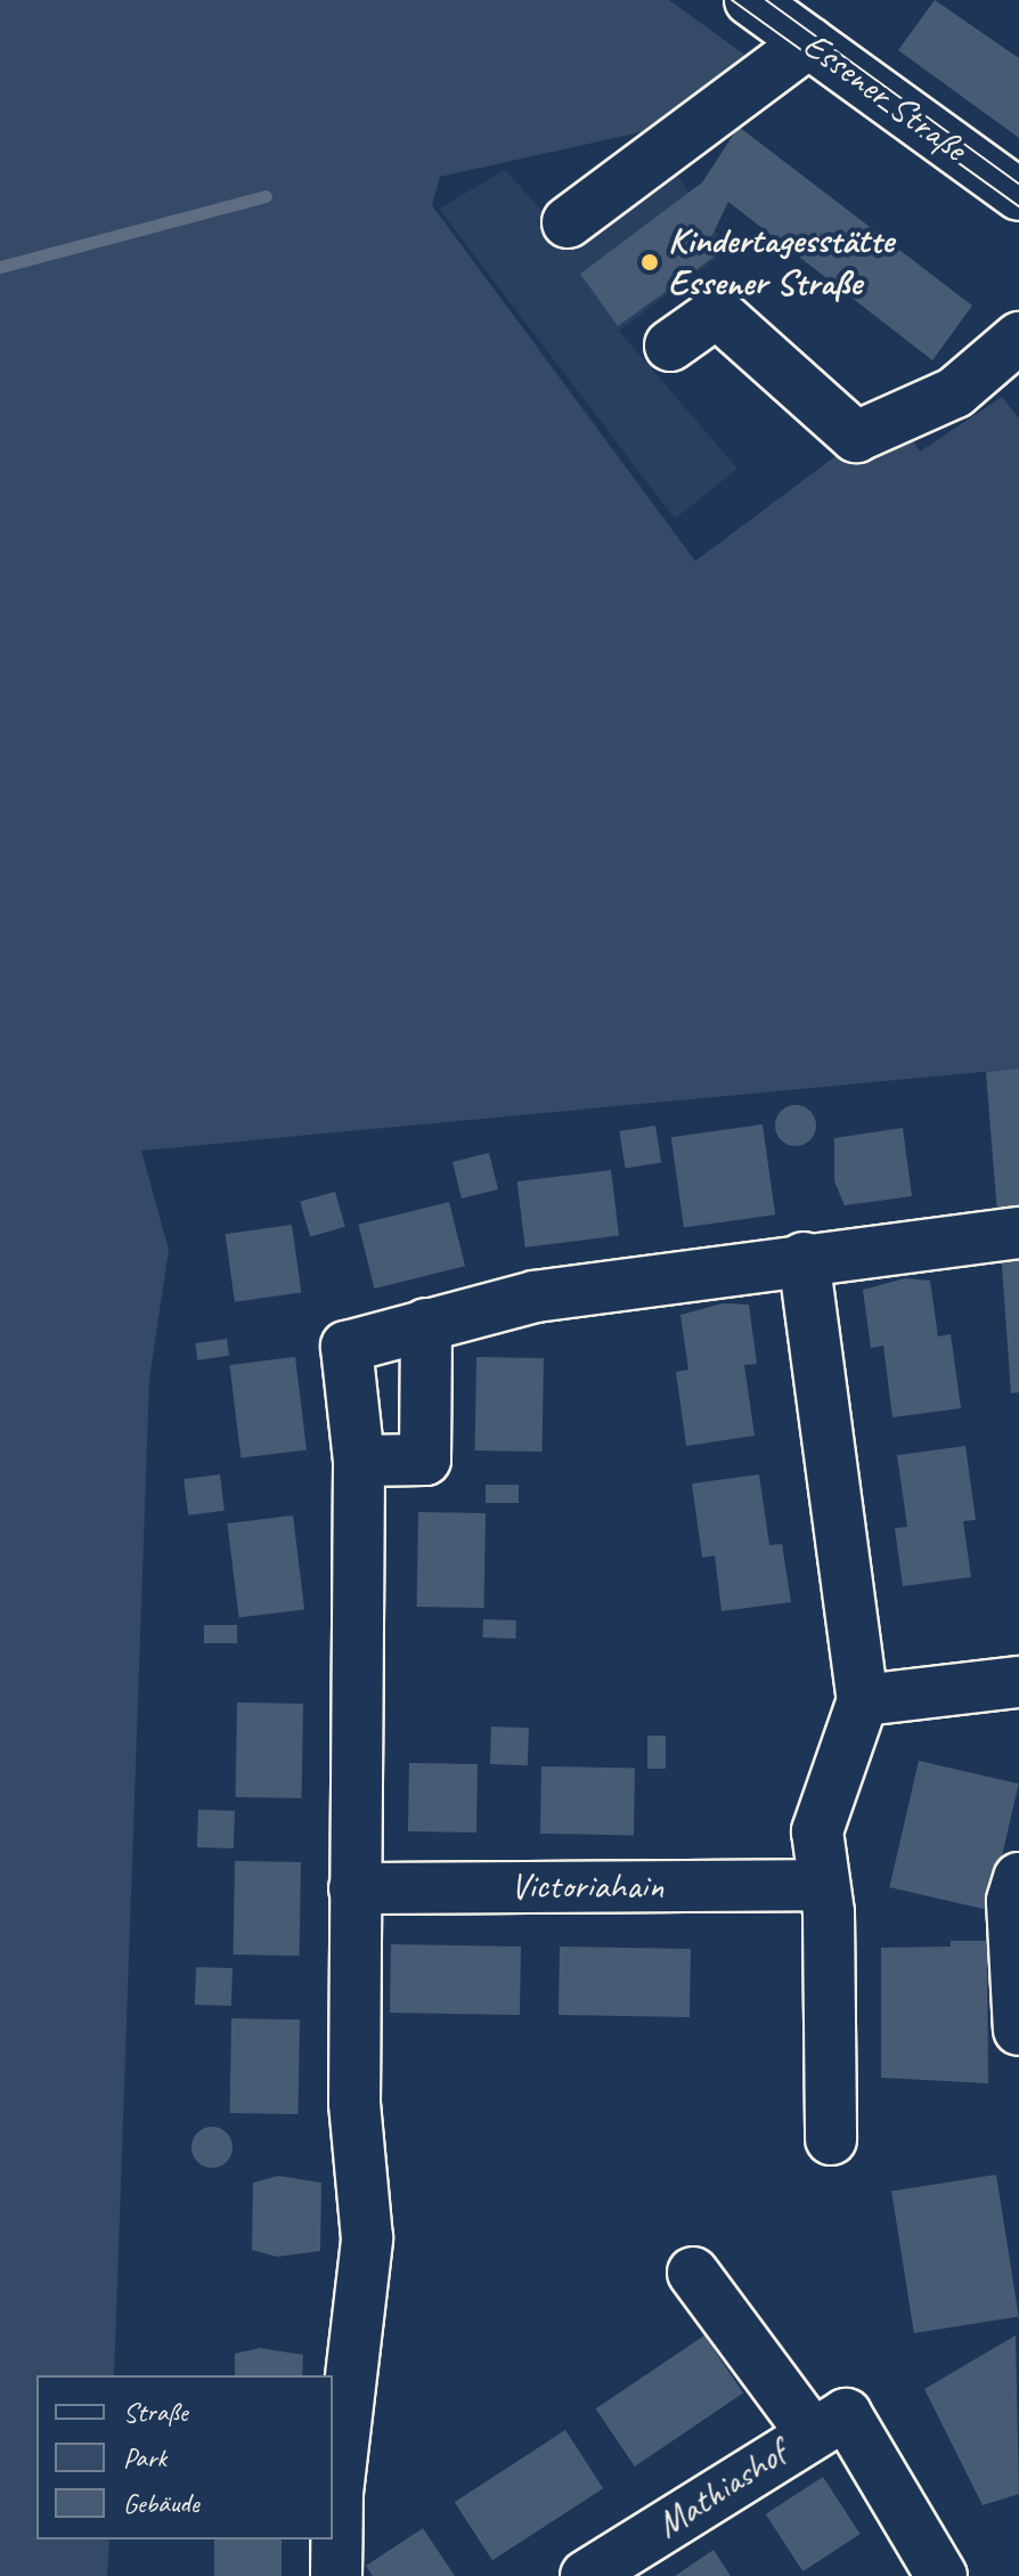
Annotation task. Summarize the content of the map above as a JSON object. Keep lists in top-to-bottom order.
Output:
{
  "streets": {
    "street": ["Essener Straße", "Victoriahain", "Mathiashof"]
  },
  "places": ["Kindertagesstätte Essener Straße"],
  "legend": ["Straße", "Park", "Gebäude"]
}
